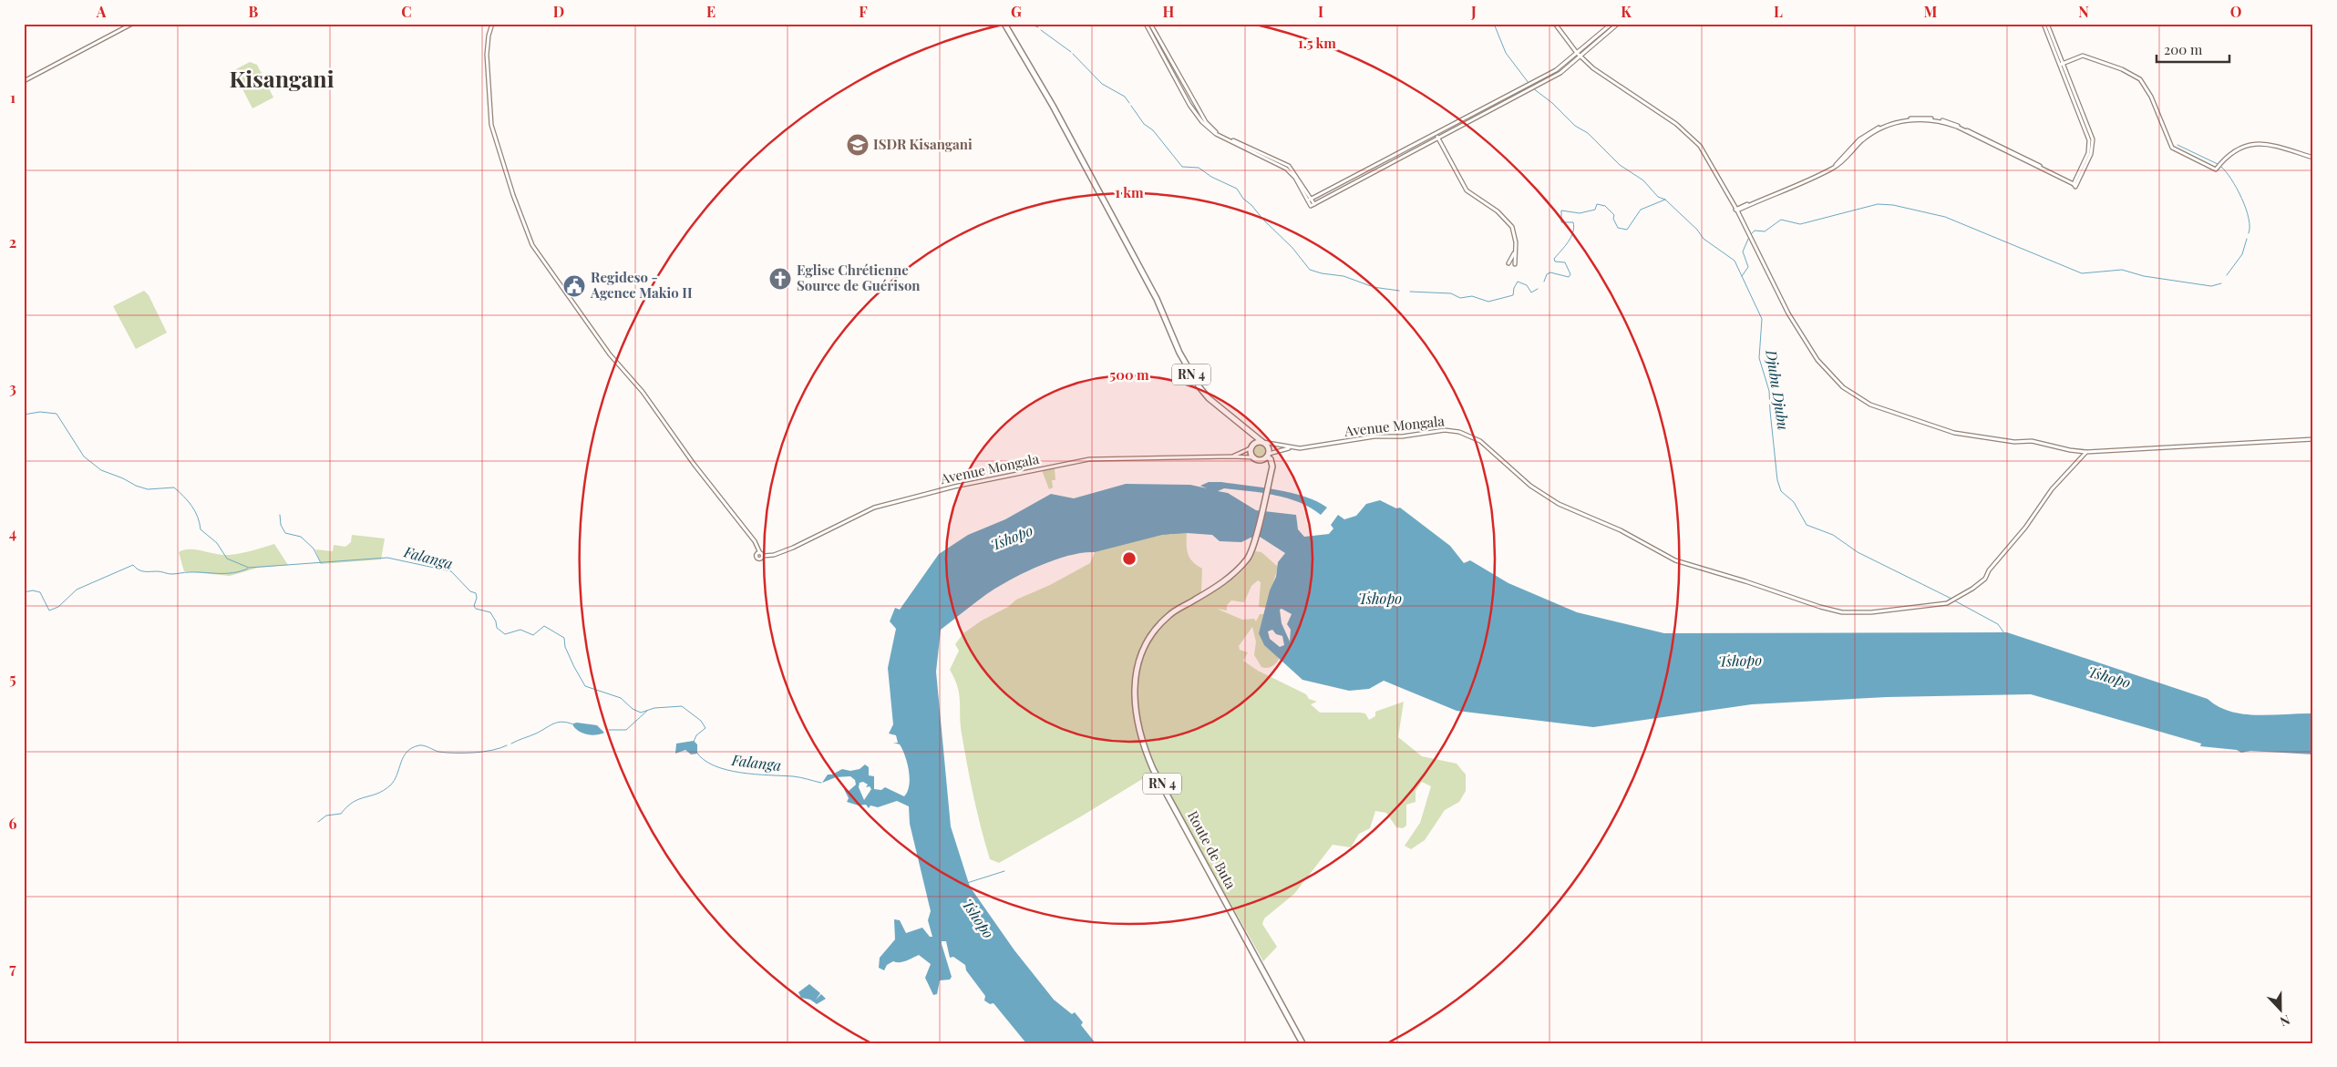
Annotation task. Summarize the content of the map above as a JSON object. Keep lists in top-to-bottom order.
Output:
{
  "streets": {
    "highway": ["RN 4", "Route de Buta"],
    "street": ["Avenue Mongala"]
  },
  "crossings": [
    ["RN 4", "Avenue Mongala"],
    ["RN 4", "Route de Buta"],
    ["Avenue Mongala", "Route de Buta"]
  ],
  "districts": ["Kisangani"],
  "water": ["Djubu Djubu", "Tshopo", "Falanga"],
  "places": {
    "school or university": ["ISDR Kisangani"],
    "church": ["Eglise Chrétienne Source de Guérison"],
    "public building": ["Regideso - Agence Makio II"]
  },
  "scale_bar": "200 m",
  "north": "bottom",
  "grid": {
    "columns": [
      "A",
      "B",
      "C",
      "D",
      "E",
      "F",
      "G",
      "H",
      "I",
      "J",
      "K",
      "L",
      "M",
      "N",
      "O"
    ],
    "rows": [
      "1",
      "2",
      "3",
      "4",
      "5",
      "6",
      "7"
    ]
  },
  "rings": ["1.5 km", "1 km", "500 m"]
}
